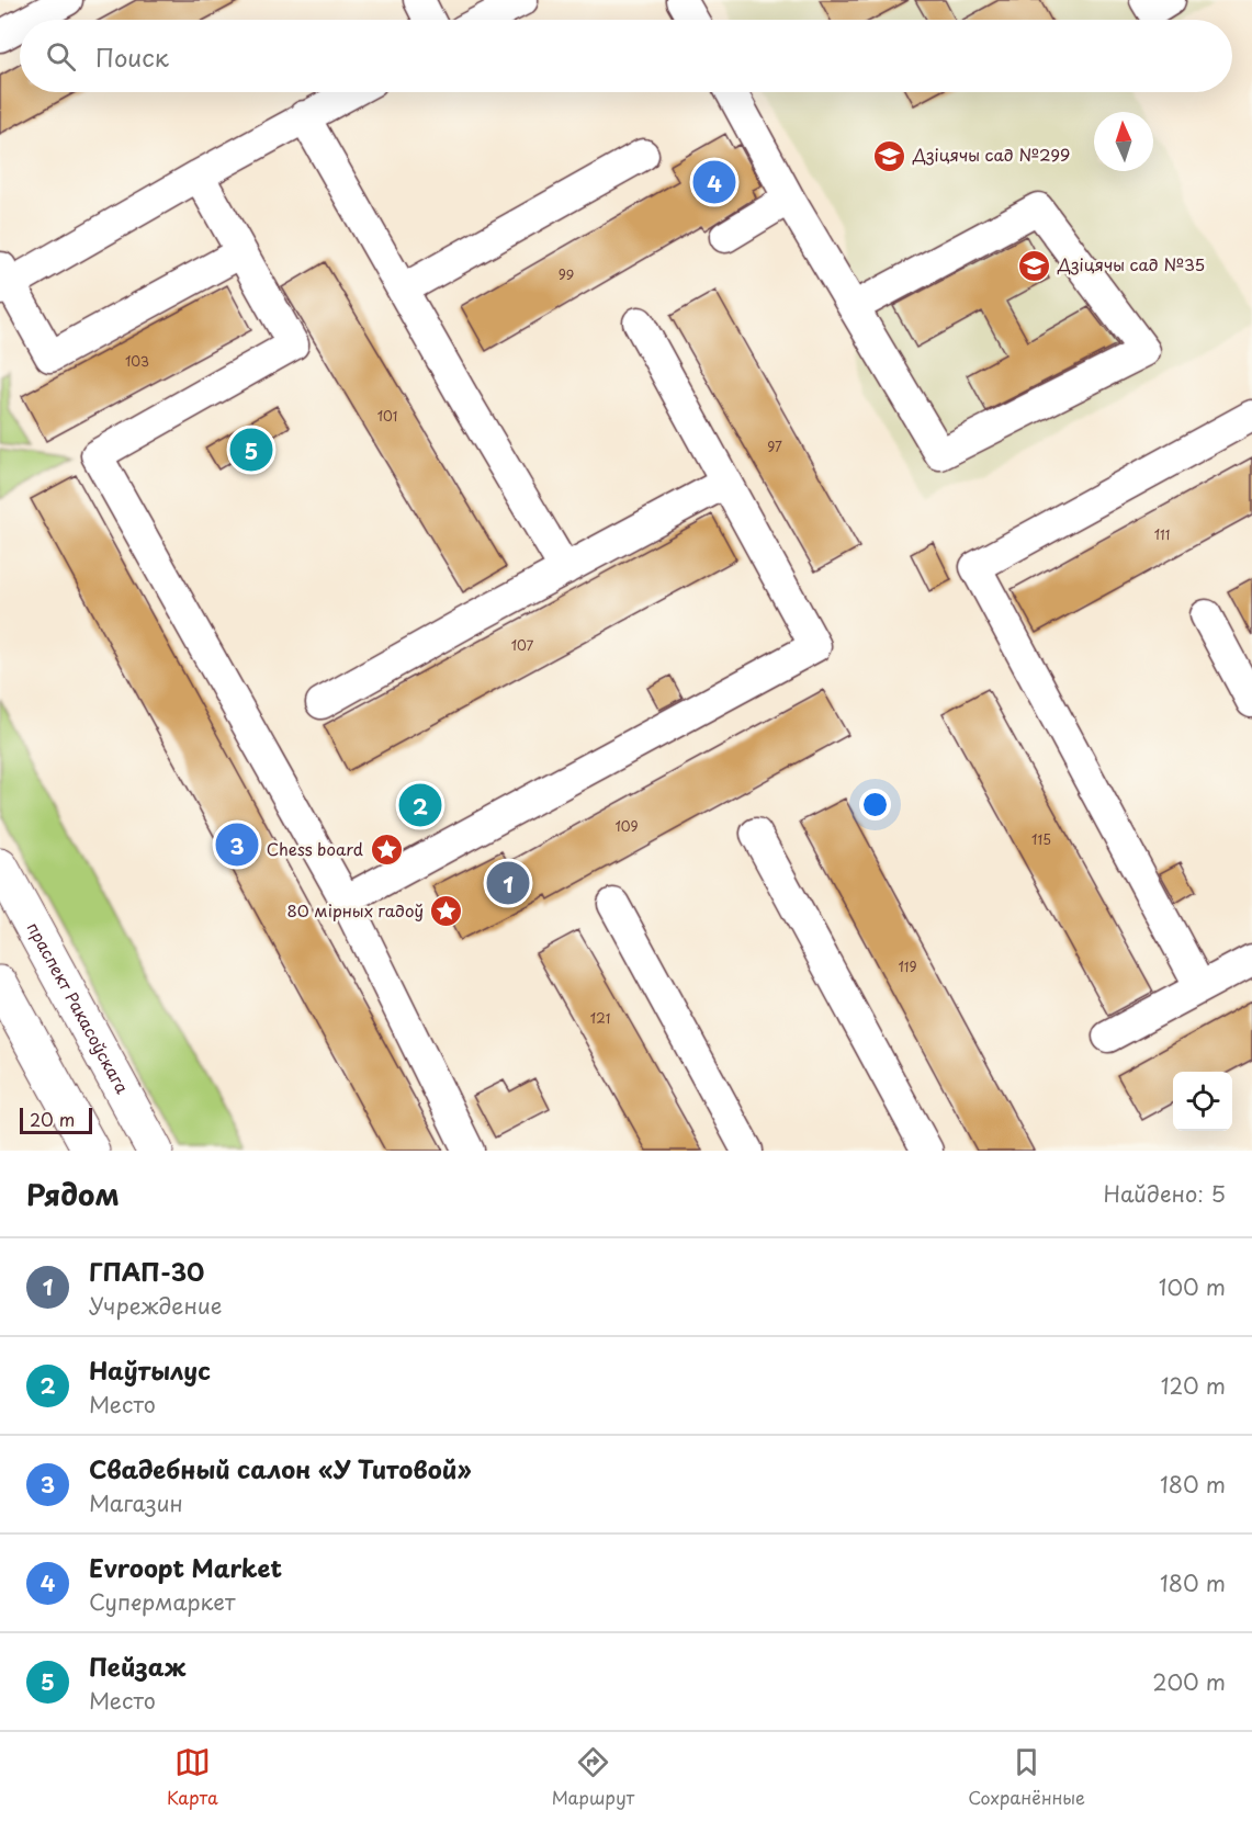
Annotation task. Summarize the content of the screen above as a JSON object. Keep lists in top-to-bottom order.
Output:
{
  "streets": {
    "main road": ["праспект Ракасоўскага"]
  },
  "places": {
    "school or university": ["Дзіцячы сад №299", "Дзіцячы сад №35"],
    "place": ["Chess board", "80 мірных гадоў"]
  },
  "house_numbers": [
    "99",
    "103",
    "101",
    "97",
    "111",
    "107",
    "109",
    "115",
    "119",
    "121"
  ],
  "scale_bar": "20 m",
  "north": "top",
  "page": {
    "search": "Поиск",
    "pins": [
      "4",
      "5",
      "2",
      "3",
      "1"
    ],
    "scale": "20 m",
    "heading": ["Рядом", "Найдено: 5"],
    "list": [
      {
        "mark": "1",
        "name": "ГПАП-30",
        "note": "Учреждение",
        "value": "100 m"
      },
      {
        "mark": "2",
        "name": "Наўтылус",
        "note": "Место",
        "value": "120 m"
      },
      {
        "mark": "3",
        "name": "Свадебный салон «У Титовой»",
        "note": "Магазин",
        "value": "180 m"
      },
      {
        "mark": "4",
        "name": "Evroopt Market",
        "note": "Супермаркет",
        "value": "180 m"
      },
      {
        "mark": "5",
        "name": "Пейзаж",
        "note": "Место",
        "value": "200 m"
      }
    ],
    "nav": ["Карта", "Маршрут", "Сохранённые"]
  }
}
